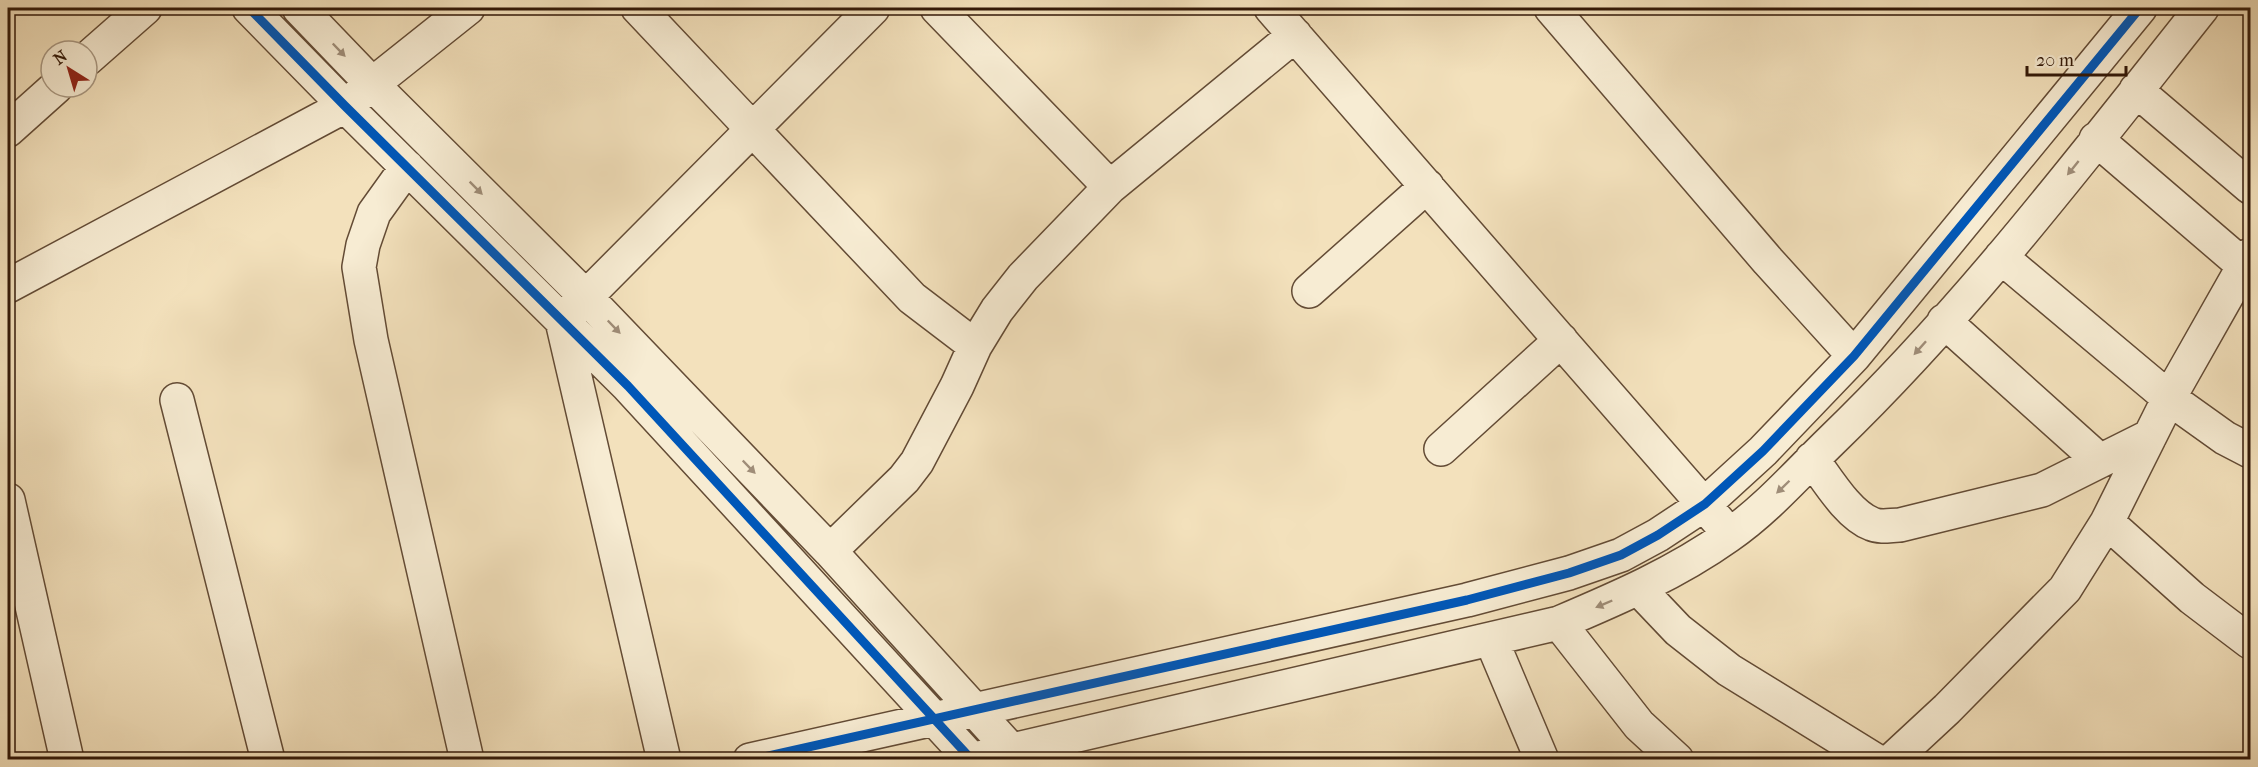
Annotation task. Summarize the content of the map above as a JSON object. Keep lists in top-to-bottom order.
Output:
{
  "scale_bar": "20 m",
  "north": "top left"
}
